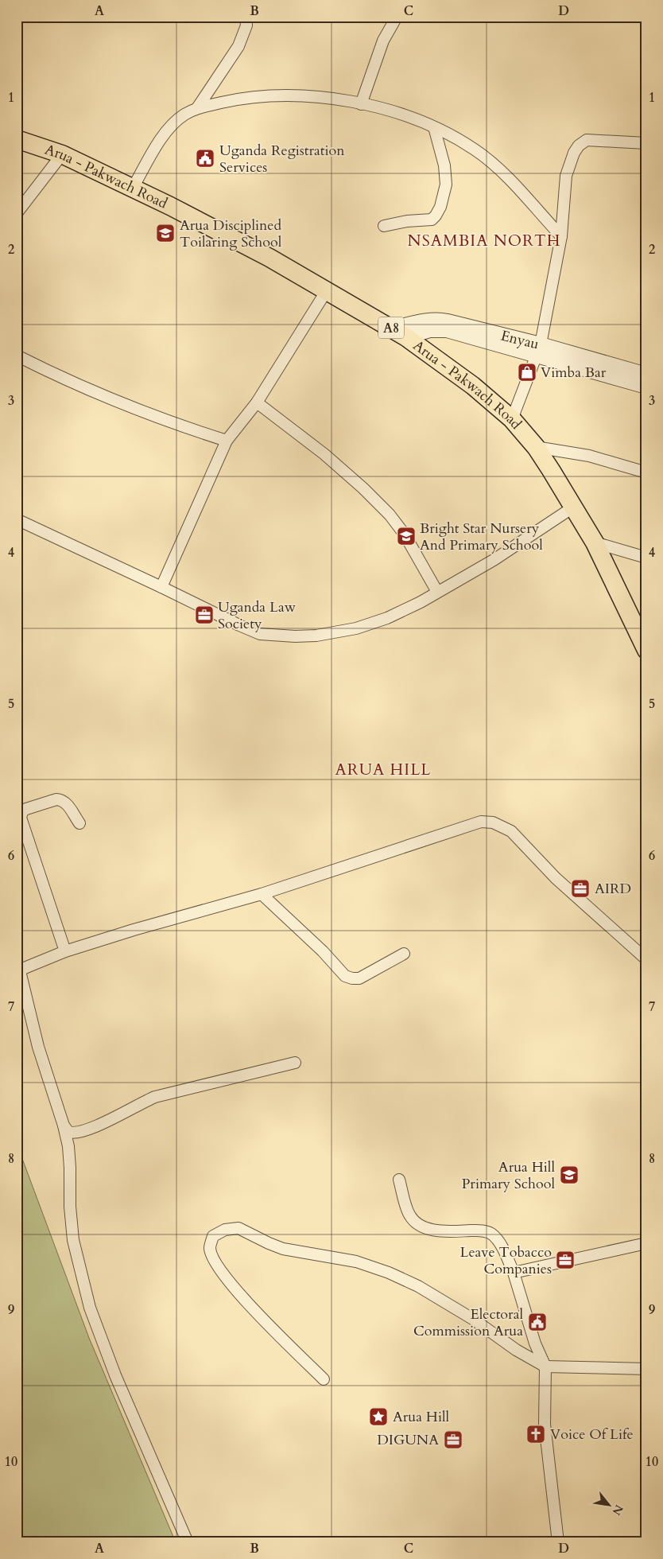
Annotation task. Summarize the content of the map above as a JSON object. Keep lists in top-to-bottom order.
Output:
{
  "streets": {
    "main road": ["Arua - Pakwach Road", "A8"],
    "street": ["Enyau"]
  },
  "crossings": [
    ["Arua - Pakwach Road", "Enyau"]
  ],
  "districts": ["NSAMBIA NORTH", "ARUA HILL"],
  "places": {
    "public building": ["Uganda Registration Services", "Electoral Commission Arua"],
    "school or university": ["Arua Disciplined Toilaring School", "Bright Star Nursery And Primary School", "Arua Hill Primary School"],
    "shop": ["Vimba Bar"],
    "office": [
      "Uganda Law Society",
      "AIRD",
      "Leave Tobacco Companies",
      "DIGUNA"
    ],
    "place": ["Arua Hill"],
    "church": ["Voice Of Life"]
  },
  "north": "bottom right",
  "grid": {
    "columns": [
      "A",
      "B",
      "C",
      "D"
    ],
    "rows": [
      "1",
      "2",
      "3",
      "4",
      "5",
      "6",
      "7",
      "8",
      "9",
      "10"
    ]
  }
}
